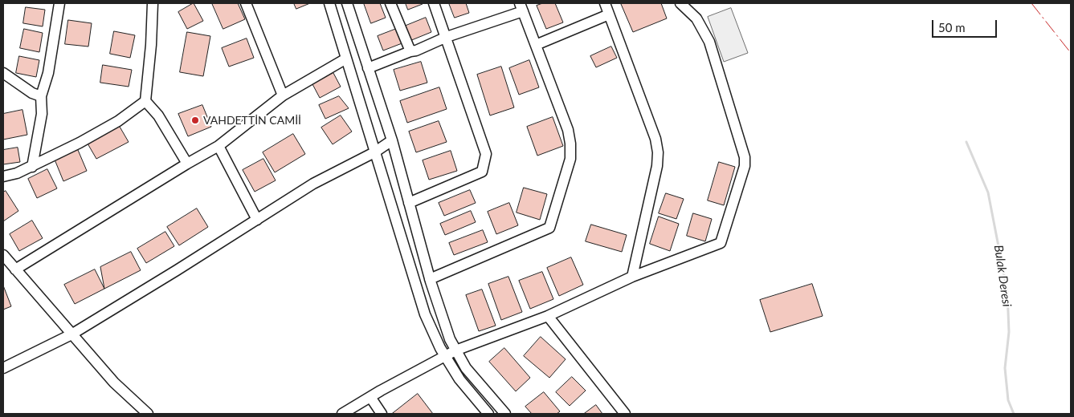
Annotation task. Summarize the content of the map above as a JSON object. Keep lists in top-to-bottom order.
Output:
{
  "water": ["Bulak Deresi"],
  "places": ["VAHDETTİN CAMİİ"],
  "scale_bar": "50 m"
}
